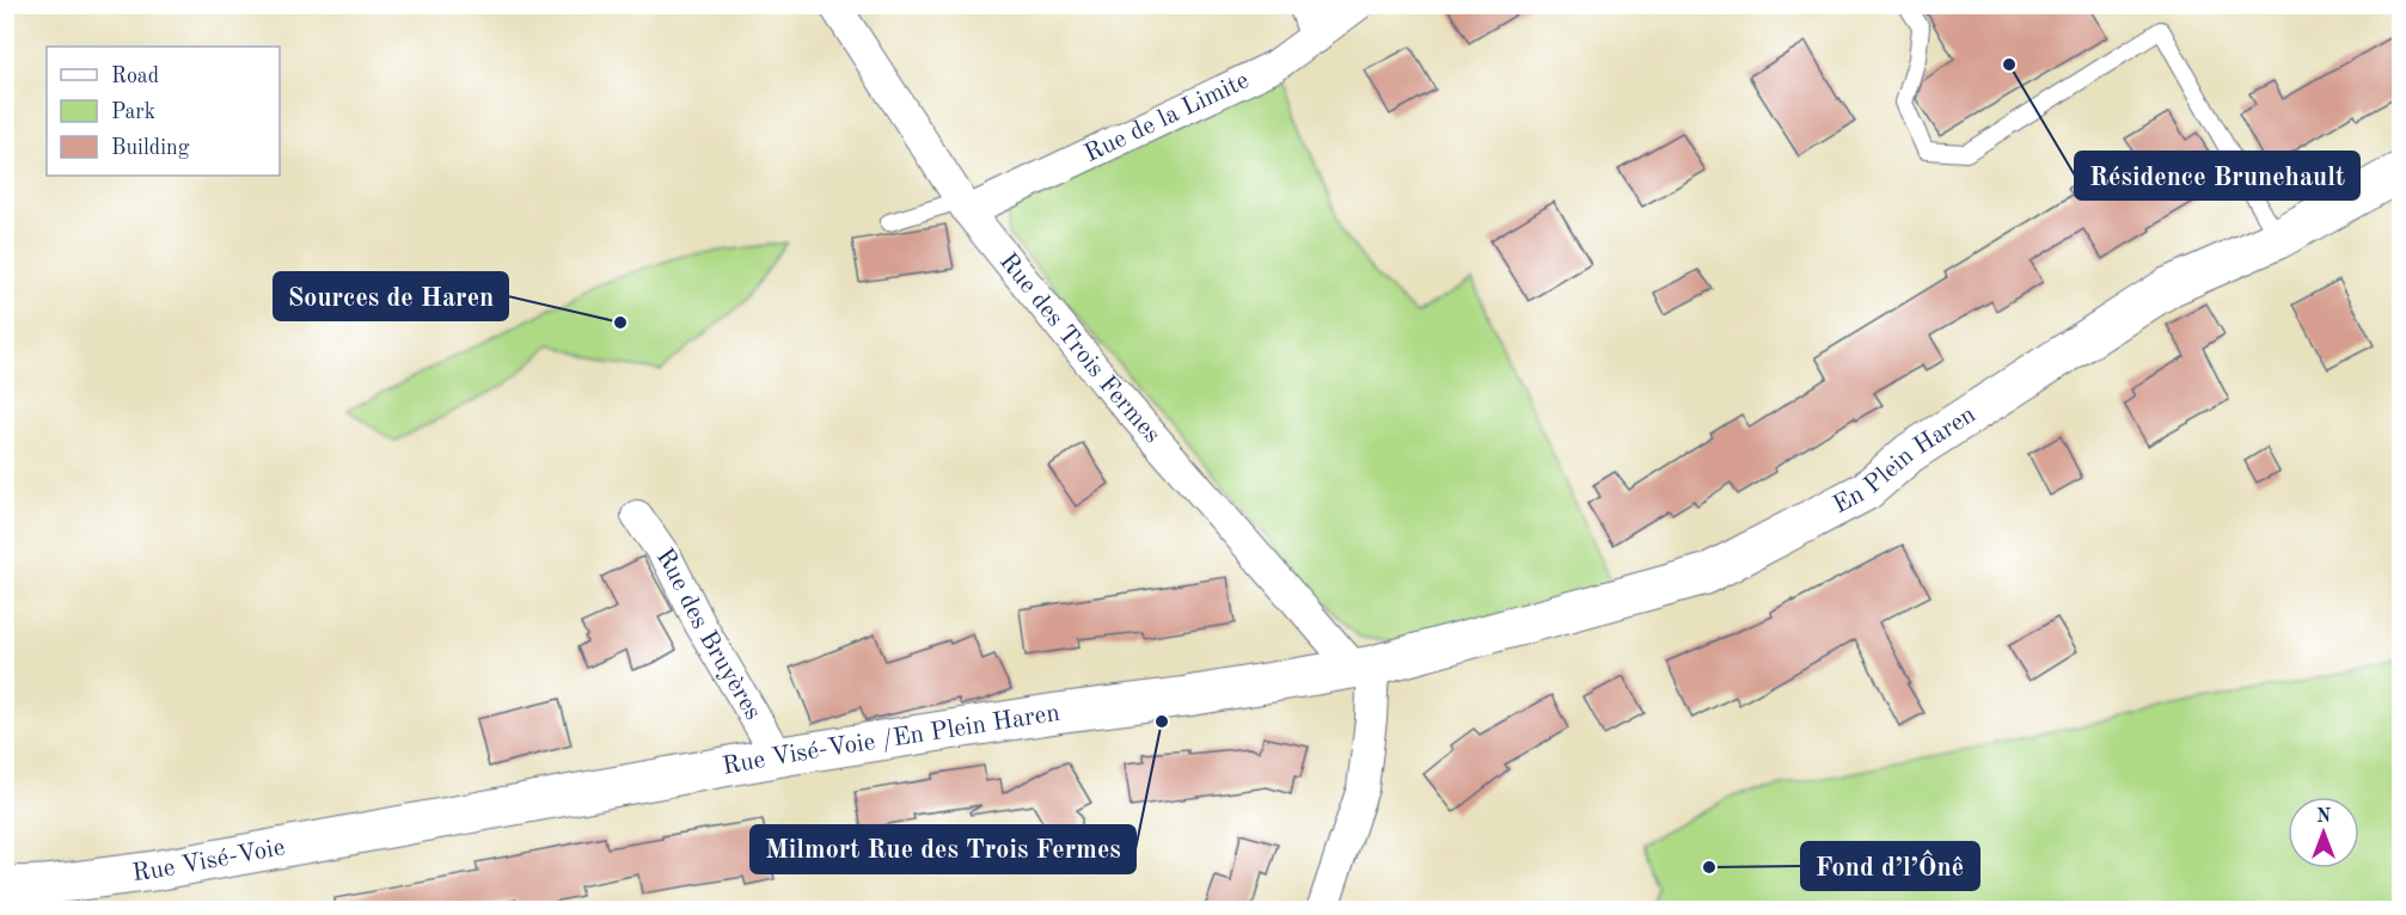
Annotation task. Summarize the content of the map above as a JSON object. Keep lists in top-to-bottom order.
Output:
{
  "streets": {
    "street": [
      "Rue de la Limite",
      "Rue des Trois Fermes",
      "En Plein Haren",
      "Rue des Bruyères",
      "Rue Visé-Voie /En Plein Haren",
      "Rue Visé-Voie"
    ]
  },
  "crossings": [
    ["Rue de la Limite", "Rue des Trois Fermes"],
    ["Rue des Trois Fermes", "En Plein Haren"],
    ["Rue des Trois Fermes", "Rue Visé-Voie /En Plein Haren"],
    ["En Plein Haren", "Rue Visé-Voie /En Plein Haren"],
    ["Rue des Bruyères", "Rue Visé-Voie /En Plein Haren"],
    ["Rue Visé-Voie /En Plein Haren", "Rue Visé-Voie"]
  ],
  "places": [
    "Résidence Brunehault",
    "Sources de Haren",
    "Milmort Rue des Trois Fermes",
    "Fond d’l’Ônê"
  ],
  "legend": ["Road", "Park", "Building"],
  "north": "top"
}
